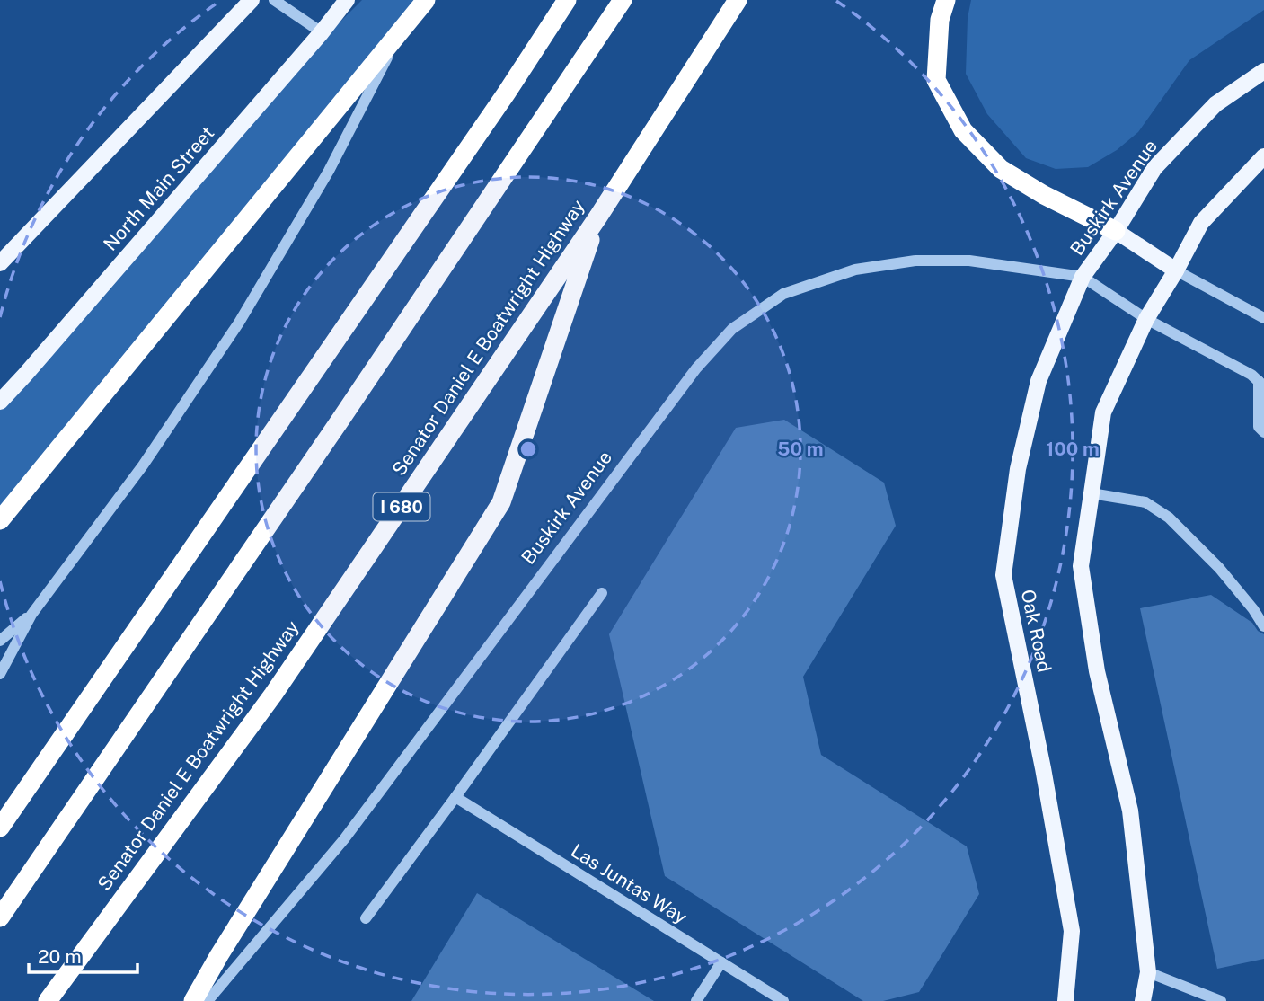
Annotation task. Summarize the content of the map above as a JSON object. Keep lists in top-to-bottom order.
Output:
{
  "streets": {
    "highway": ["Senator Daniel E Boatwright Highway", "I 680"],
    "main road": ["North Main Street", "Buskirk Avenue", "Oak Road"],
    "street": ["Las Juntas Way"]
  },
  "crossings": [
    ["Buskirk Avenue", "Oak Road"]
  ],
  "scale_bar": "20 m",
  "rings": ["50 m", "100 m"]
}
